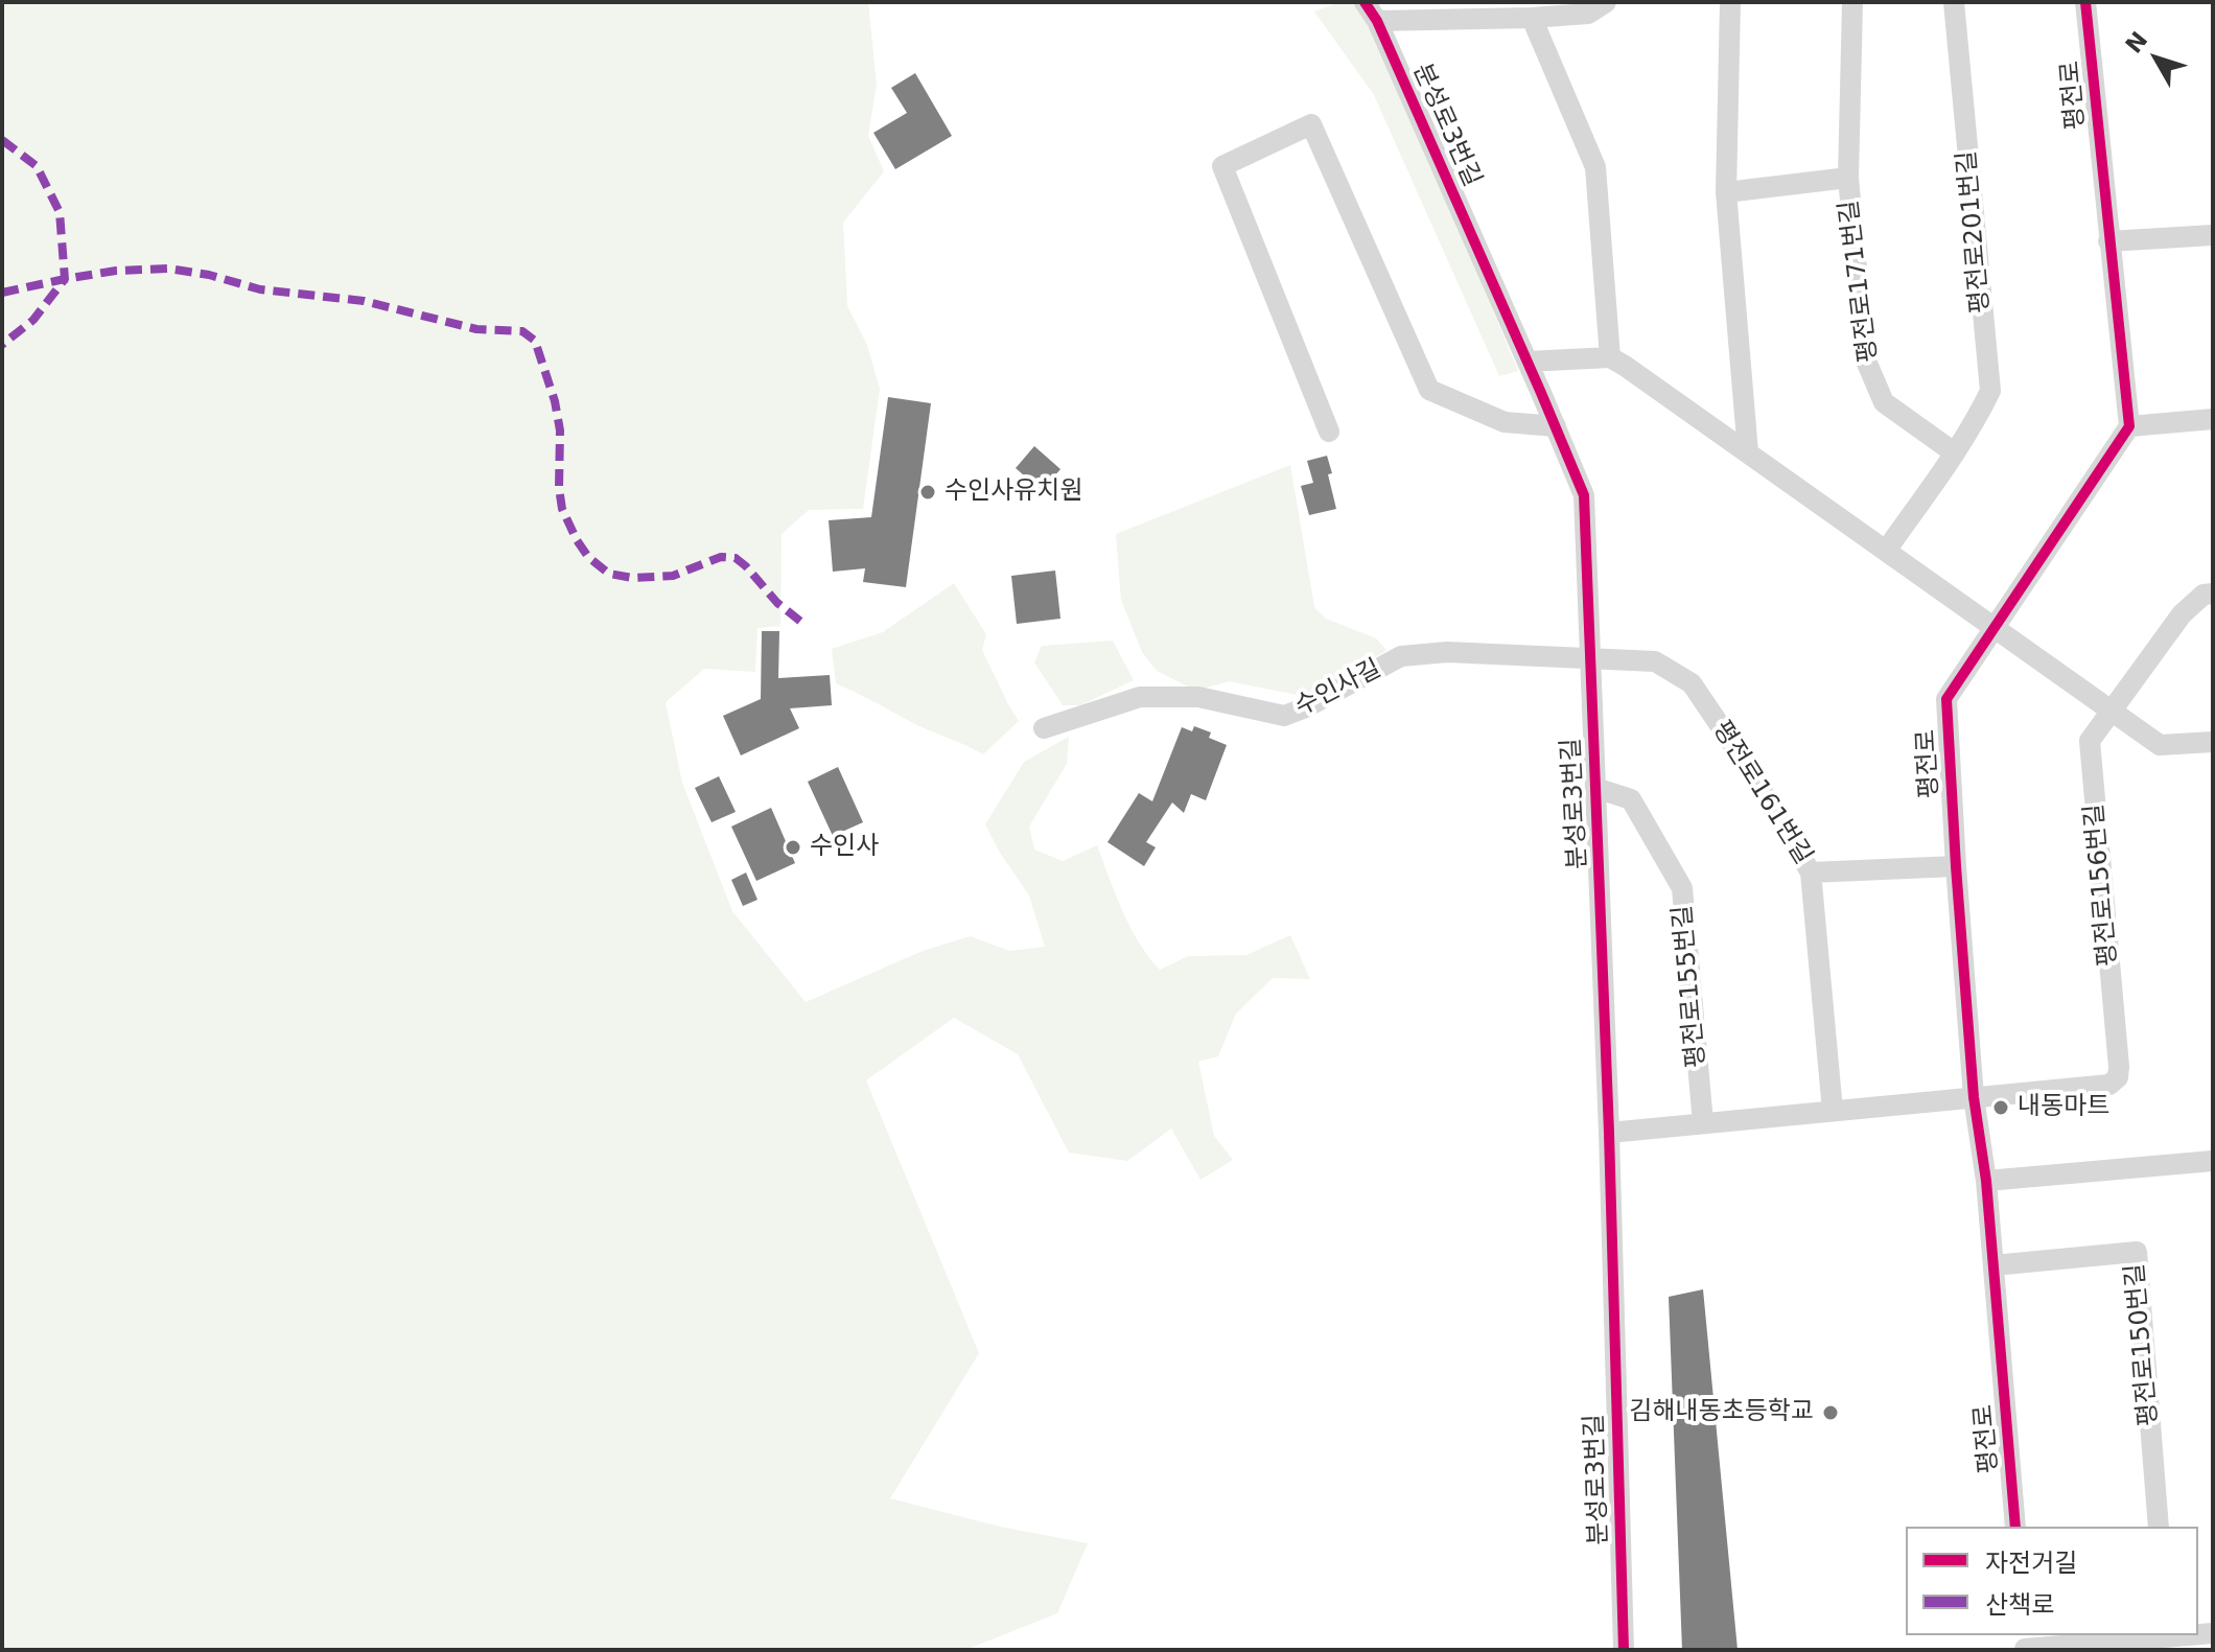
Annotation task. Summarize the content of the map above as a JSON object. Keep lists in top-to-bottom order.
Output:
{
  "streets": {
    "street": [
      "평전로",
      "분성로3번길",
      "평전로201번길",
      "평전로171번길",
      "수인사길",
      "평전로161번길",
      "평전로156번길",
      "평전로155번길",
      "평전로150번길"
    ]
  },
  "crossings": [
    ["평전로", "평전로161번길"],
    ["평전로", "평전로156번길"],
    ["평전로", "평전로150번길"],
    ["분성로3번길", "수인사길"],
    ["분성로3번길", "평전로161번길"],
    ["분성로3번길", "평전로155번길"],
    ["평전로201번길", "평전로171번길"],
    ["수인사길", "평전로161번길"]
  ],
  "places": [
    "수인사유치원",
    "수인사",
    "내동마트",
    "김해내동초등학교"
  ],
  "legend": ["자전거길", "산책로"],
  "north": "top left"
}
